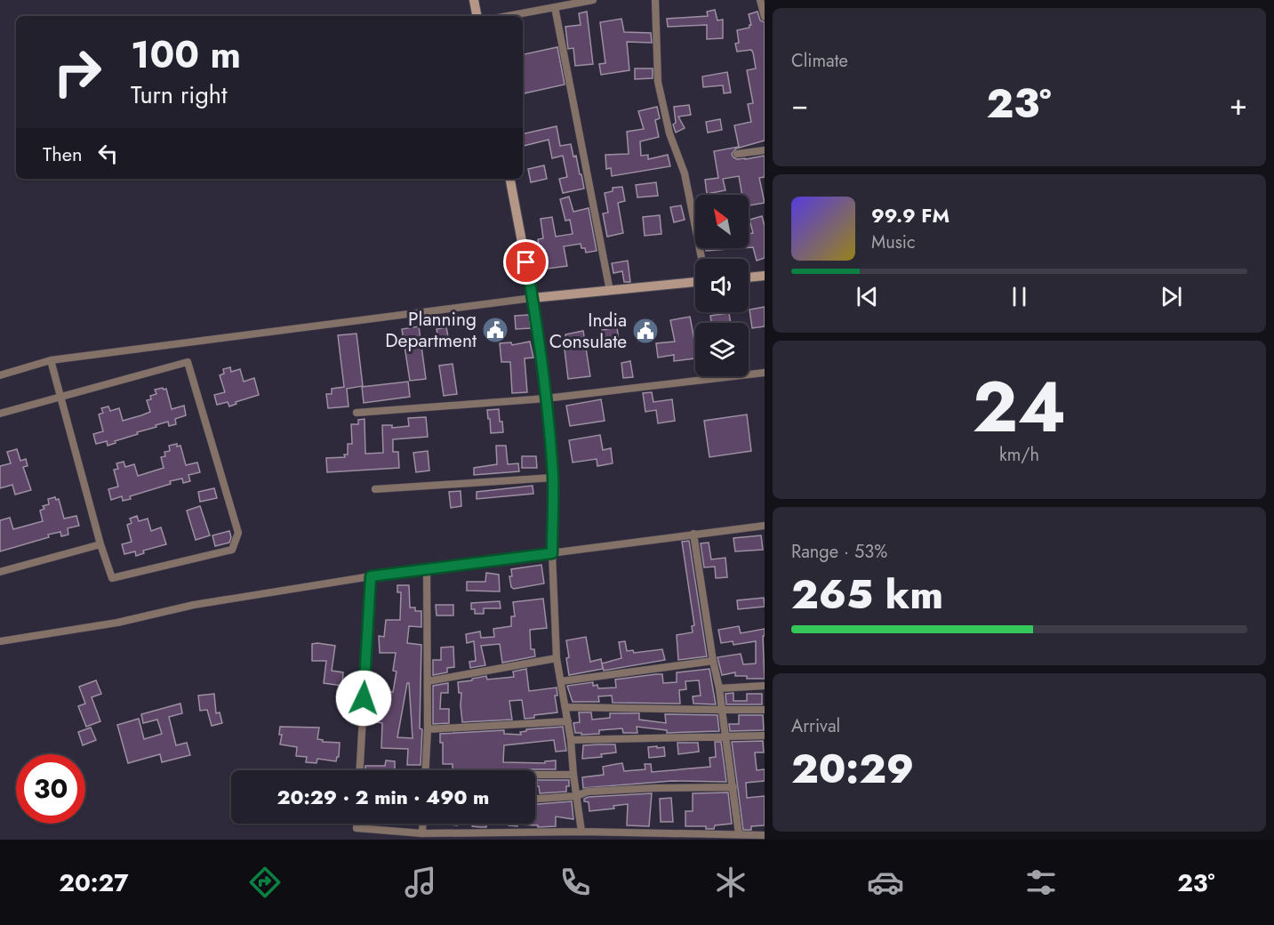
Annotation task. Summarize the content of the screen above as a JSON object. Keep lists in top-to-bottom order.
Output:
{
  "places": {
    "public building": ["Planning Department", "India Consulate"]
  },
  "north": "top left",
  "page": {
    "tile": [
      "Climate",
      ["24", "km/h"],
      ["Range · 53%", "265 km"],
      ["Arrival", "20:29"]
    ],
    "turn": ["100 m", "Turn right"],
    "heat": ["−", "23°", "+"],
    "then": "Then",
    "song": ["99.9 FM", "Music"],
    "limit": "30",
    "trip": "20:29 · 2 min · 490 m",
    "tabs": ["20:27", "23°"]
  }
}
